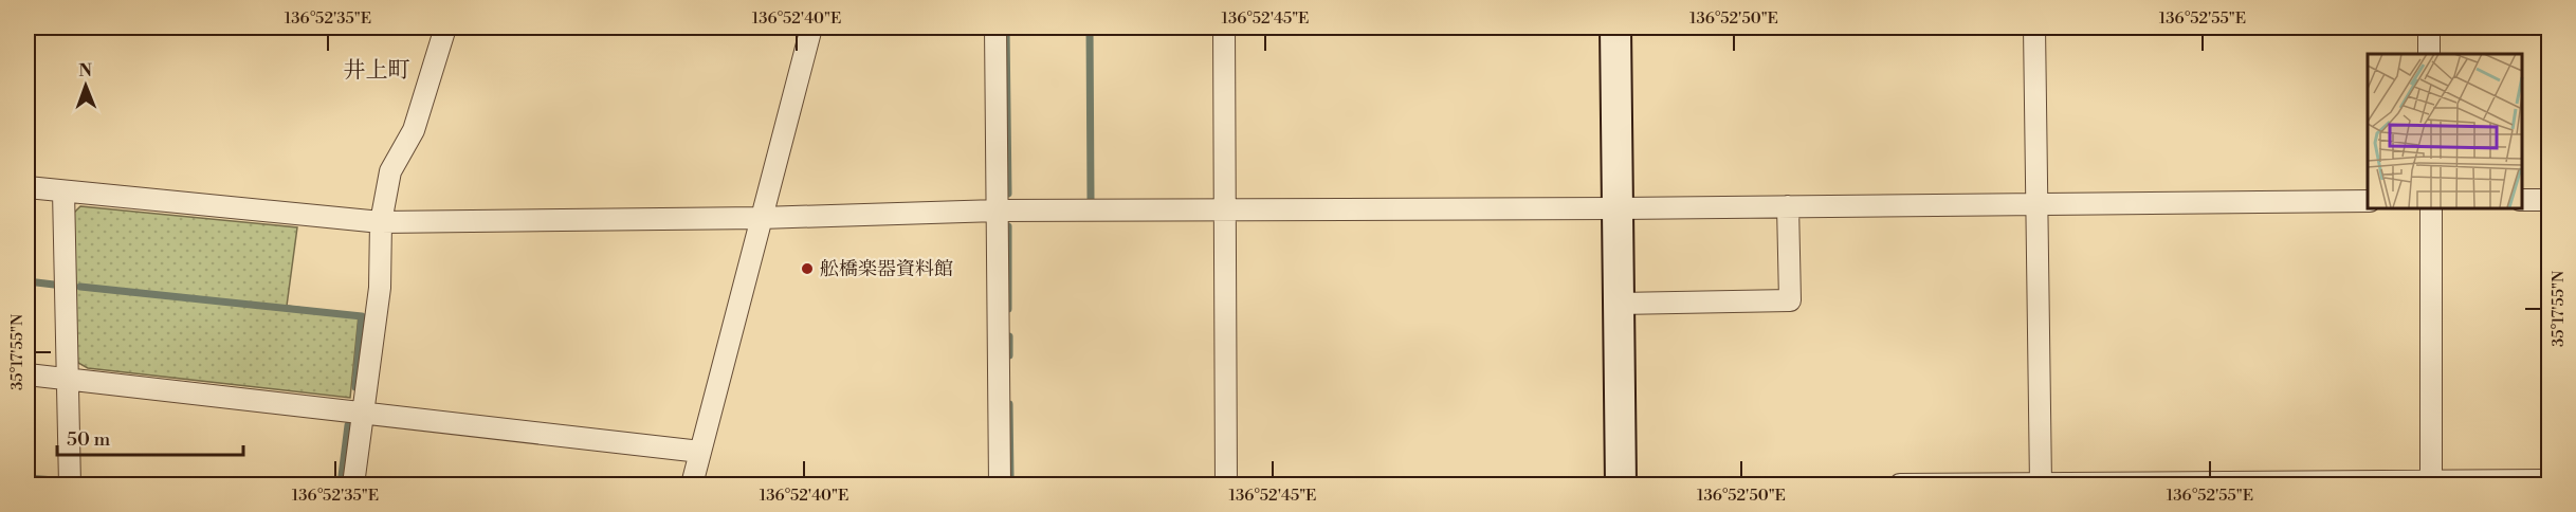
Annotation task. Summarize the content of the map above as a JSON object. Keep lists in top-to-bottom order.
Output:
{
  "districts": ["井上町"],
  "places": ["舩橋楽器資料館"],
  "scale_bar": "50 m",
  "north": "top",
  "coordinates": [
    "136°52'35\"E",
    "136°52'40\"E",
    "136°52'45\"E",
    "136°52'50\"E",
    "136°52'55\"E",
    "35°17'55\"N"
  ]
}
